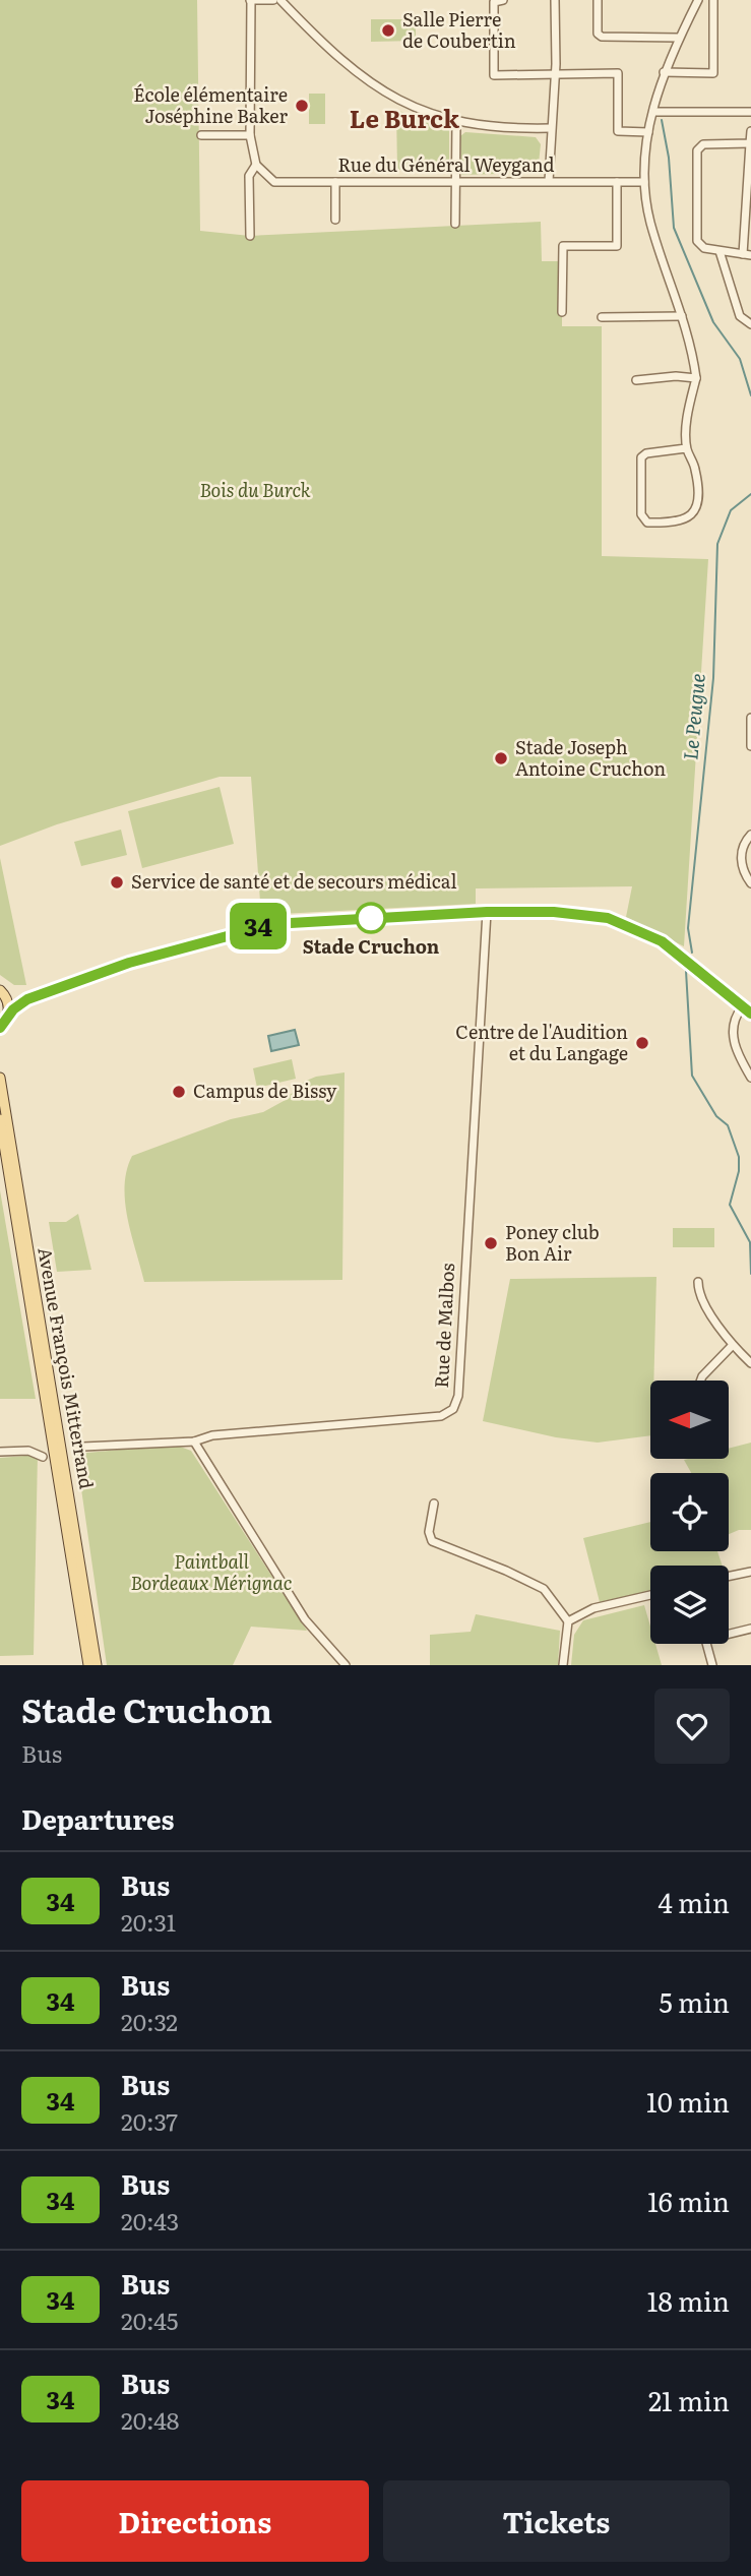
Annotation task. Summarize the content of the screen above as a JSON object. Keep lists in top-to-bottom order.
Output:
{
  "streets": {
    "main road": ["Avenue François Mitterrand"],
    "street": ["Rue du Général Weygand", "Rue de Malbos"]
  },
  "districts": ["Le Burck"],
  "water": ["Le Peugue"],
  "parks": ["Bois du Burck", "Paintball Bordeaux Mérignac"],
  "places": [
    "Salle Pierre de Coubertin",
    "École élémentaire Joséphine Baker",
    "Stade Joseph Antoine Cruchon",
    "Service de santé et de secours médical",
    "Stade Cruchon",
    "Centre de l'Audition et du Langage",
    "Campus de Bissy",
    "Poney club Bon Air"
  ],
  "lines": ["bus line 34"],
  "north": "left",
  "page": {
    "on_map": "34",
    "heading": [
      ["Stade Cruchon", "Bus"],
      "Departures"
    ],
    "list": [
      {
        "mark": "34",
        "name": "Bus",
        "note": "20:31",
        "value": "4 min"
      },
      {
        "mark": "34",
        "name": "Bus",
        "note": "20:32",
        "value": "5 min"
      },
      {
        "mark": "34",
        "name": "Bus",
        "note": "20:37",
        "value": "10 min"
      },
      {
        "mark": "34",
        "name": "Bus",
        "note": "20:43",
        "value": "16 min"
      },
      {
        "mark": "34",
        "name": "Bus",
        "note": "20:45",
        "value": "18 min"
      },
      {
        "mark": "34",
        "name": "Bus",
        "note": "20:48",
        "value": "21 min"
      }
    ],
    "buttons": ["Directions", "Tickets"]
  }
}
